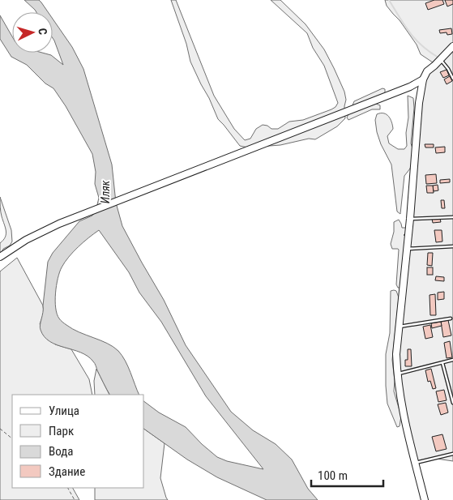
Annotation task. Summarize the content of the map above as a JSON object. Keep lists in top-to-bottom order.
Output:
{
  "water": ["Иляк"],
  "legend": [
    "Улица",
    "Парк",
    "Вода",
    "Здание"
  ],
  "scale_bar": "100 m",
  "north": "right"
}
